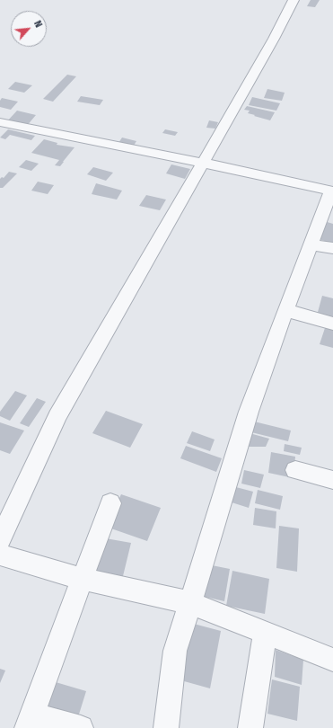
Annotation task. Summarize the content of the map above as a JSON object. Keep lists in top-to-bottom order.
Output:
{
  "north": "top right"
}
